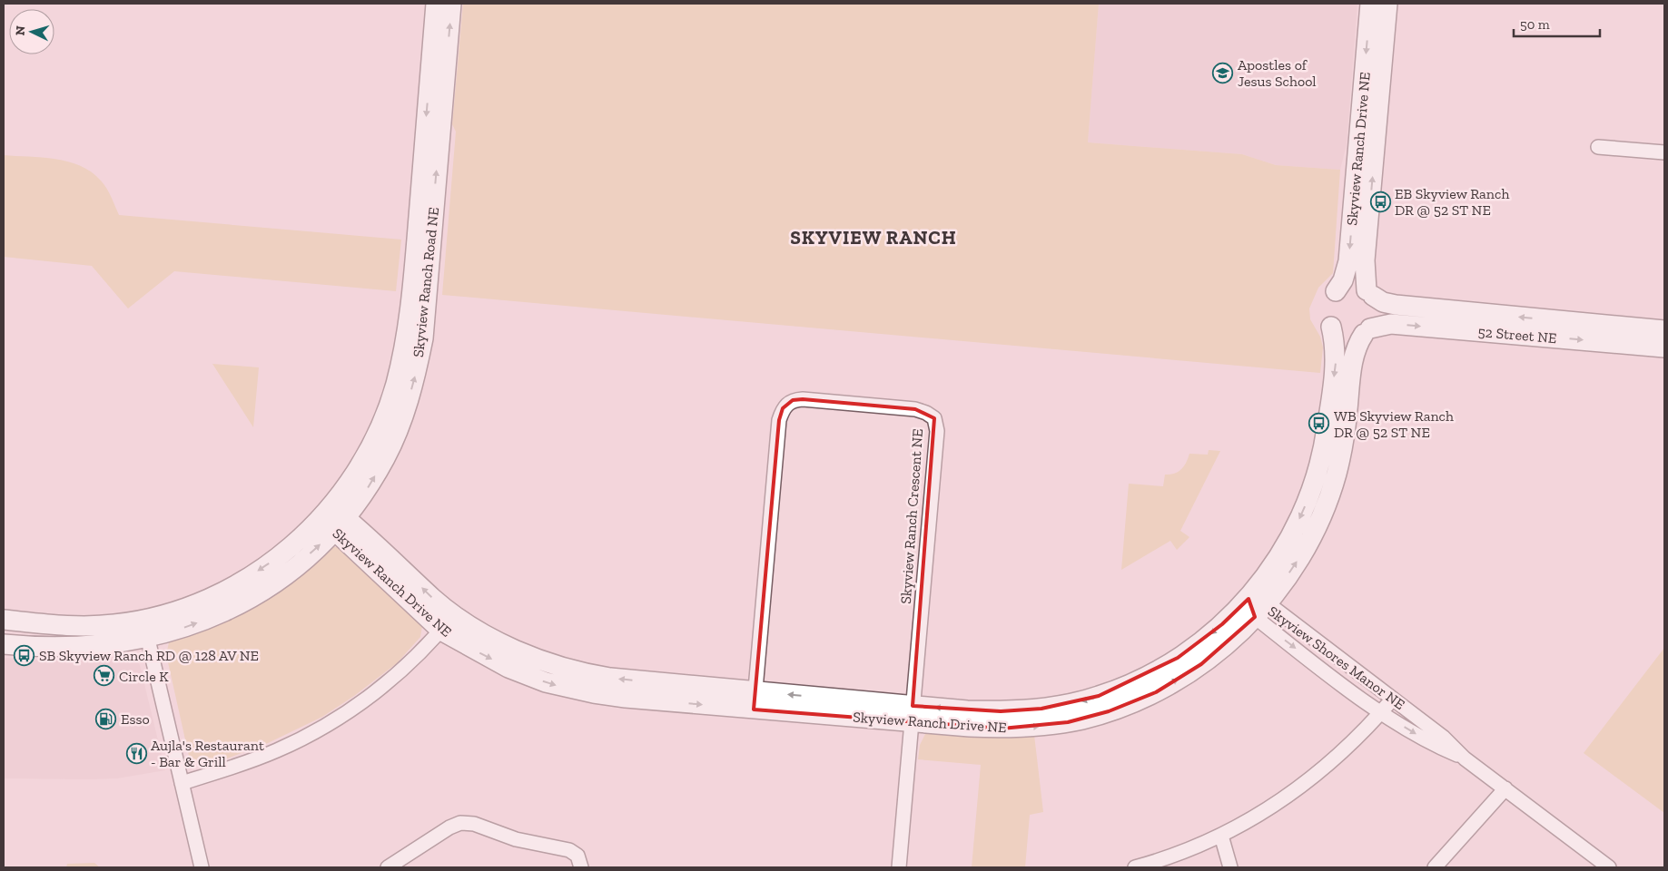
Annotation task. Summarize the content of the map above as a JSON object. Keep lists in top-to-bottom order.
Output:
{
  "streets": {
    "street": [
      "Skyview Ranch Drive NE",
      "Skyview Ranch Road NE",
      "52 Street NE",
      "Skyview Ranch Crescent NE",
      "Skyview Shores Manor NE"
    ]
  },
  "crossings": [
    ["Skyview Ranch Drive NE", "Skyview Ranch Road NE"],
    ["Skyview Ranch Drive NE", "52 Street NE"],
    ["Skyview Ranch Drive NE", "Skyview Ranch Crescent NE"],
    ["Skyview Ranch Drive NE", "Skyview Shores Manor NE"]
  ],
  "districts": ["SKYVIEW RANCH"],
  "places": {
    "school or university": ["Apostles of Jesus School"],
    "bus stop": ["EB Skyview Ranch DR @ 52 ST NE", "WB Skyview Ranch DR @ 52 ST NE", "SB Skyview Ranch RD @ 128 AV NE"],
    "supermarket": ["Circle K"],
    "fuel station": ["Esso"],
    "restaurant": ["Aujla's Restaurant - Bar & Grill"]
  },
  "scale_bar": "50 m",
  "north": "left"
}
